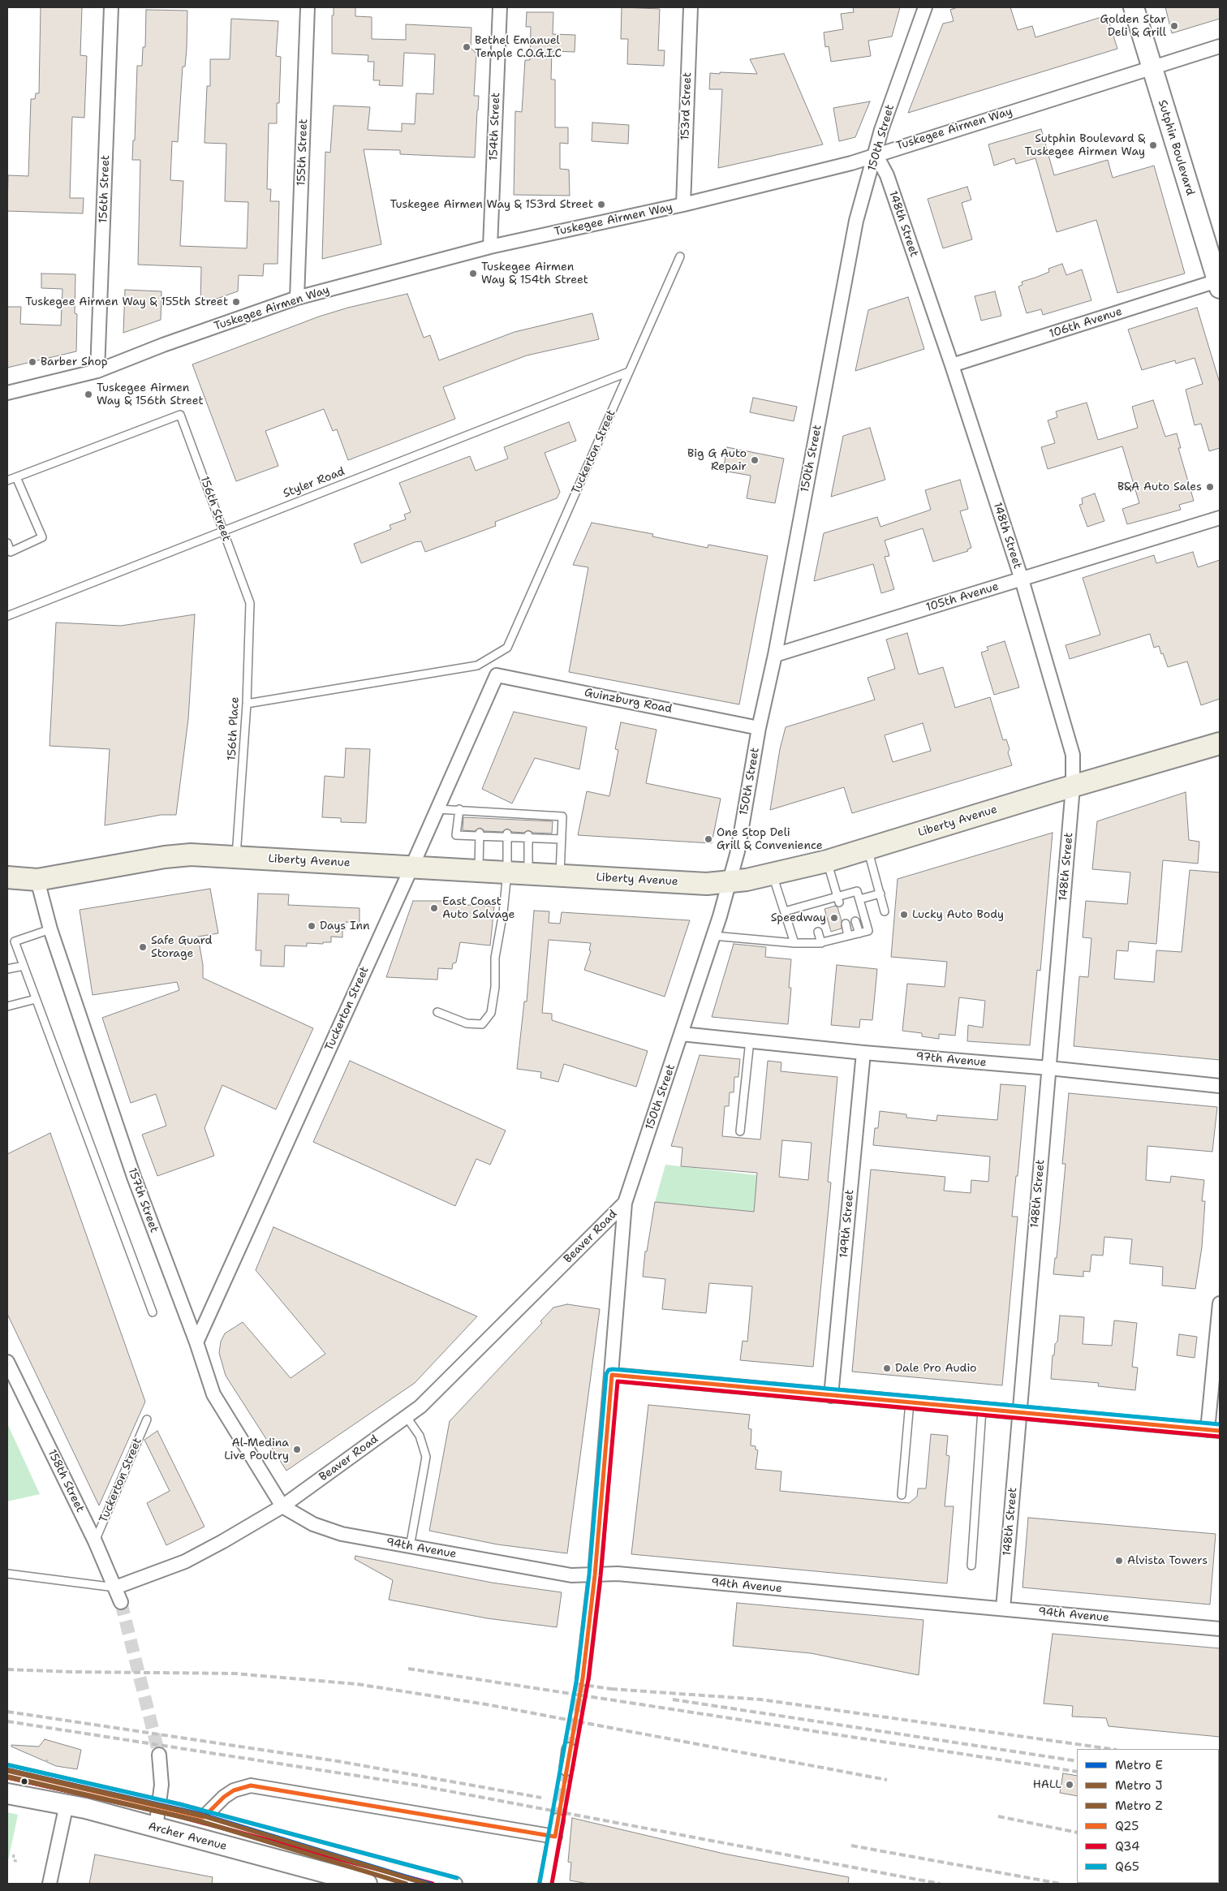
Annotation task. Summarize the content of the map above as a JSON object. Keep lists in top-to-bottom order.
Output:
{
  "streets": {
    "main road": ["Liberty Avenue"],
    "street": [
      "153rd Street",
      "154th Street",
      "Tuskegee Airmen Way",
      "150th Street",
      "Sutphin Boulevard",
      "155th Street",
      "156th Street",
      "148th Street",
      "106th Avenue",
      "Tuckerton Street",
      "105th Avenue",
      "Guinzburg Road",
      "97th Avenue",
      "157th Street",
      "149th Street",
      "Beaver Road",
      "158th Street",
      "94th Avenue",
      "Archer Avenue"
    ],
    "lane": ["Styler Road", "156th Place"]
  },
  "crossings": [
    ["153rd Street", "Tuskegee Airmen Way"],
    ["154th Street", "Tuskegee Airmen Way"],
    ["Tuskegee Airmen Way", "150th Street"],
    ["Tuskegee Airmen Way", "Sutphin Boulevard"],
    ["Tuskegee Airmen Way", "155th Street"],
    ["Tuskegee Airmen Way", "156th Street"],
    ["Tuskegee Airmen Way", "148th Street"],
    ["150th Street", "148th Street"],
    ["150th Street", "105th Avenue"],
    ["150th Street", "Guinzburg Road"],
    ["150th Street", "Liberty Avenue"],
    ["150th Street", "97th Avenue"],
    ["150th Street", "Beaver Road"],
    ["150th Street", "94th Avenue"],
    ["Sutphin Boulevard", "106th Avenue"],
    ["156th Street", "Styler Road"],
    ["156th Street", "156th Place"],
    ["148th Street", "106th Avenue"],
    ["148th Street", "105th Avenue"],
    ["148th Street", "Liberty Avenue"],
    ["148th Street", "97th Avenue"],
    ["148th Street", "94th Avenue"],
    ["Tuckerton Street", "Styler Road"],
    ["Tuckerton Street", "Guinzburg Road"],
    ["Tuckerton Street", "156th Place"],
    ["Tuckerton Street", "Liberty Avenue"],
    ["Tuckerton Street", "157th Street"],
    ["Tuckerton Street", "158th Street"],
    ["156th Place", "Liberty Avenue"],
    ["Liberty Avenue", "157th Street"],
    ["97th Avenue", "149th Street"],
    ["157th Street", "Beaver Road"],
    ["157th Street", "94th Avenue"],
    ["Beaver Road", "158th Street"],
    ["Beaver Road", "94th Avenue"]
  ],
  "places": [
    "Golden Star Deli & Grill",
    "Bethel Emanuel Temple C.O.G.I.C",
    "Sutphin Boulevard & Tuskegee Airmen Way",
    "Tuskegee Airmen Way & 153rd Street",
    "Tuskegee Airmen Way & 154th Street",
    "Tuskegee Airmen Way & 155th Street",
    "Barber Shop",
    "Tuskegee Airmen Way & 156th Street",
    "Big G Auto Repair",
    "B&A Auto Sales",
    "One Stop Deli Grill & Convenience",
    "East Coast Auto Salvage",
    "Lucky Auto Body",
    "Speedway",
    "Days Inn",
    "Safe Guard Storage",
    "Dale Pro Audio",
    "Al-Medina Live Poultry",
    "Alvista Towers",
    "HALL"
  ],
  "lines": [
    "transit line Q65",
    "transit line Q25",
    "transit line Q34",
    "metro line E",
    "metro line J",
    "metro line Z"
  ],
  "legend": [
    "Metro E",
    "Metro J",
    "Metro Z",
    "Q25",
    "Q34",
    "Q65"
  ]
}
